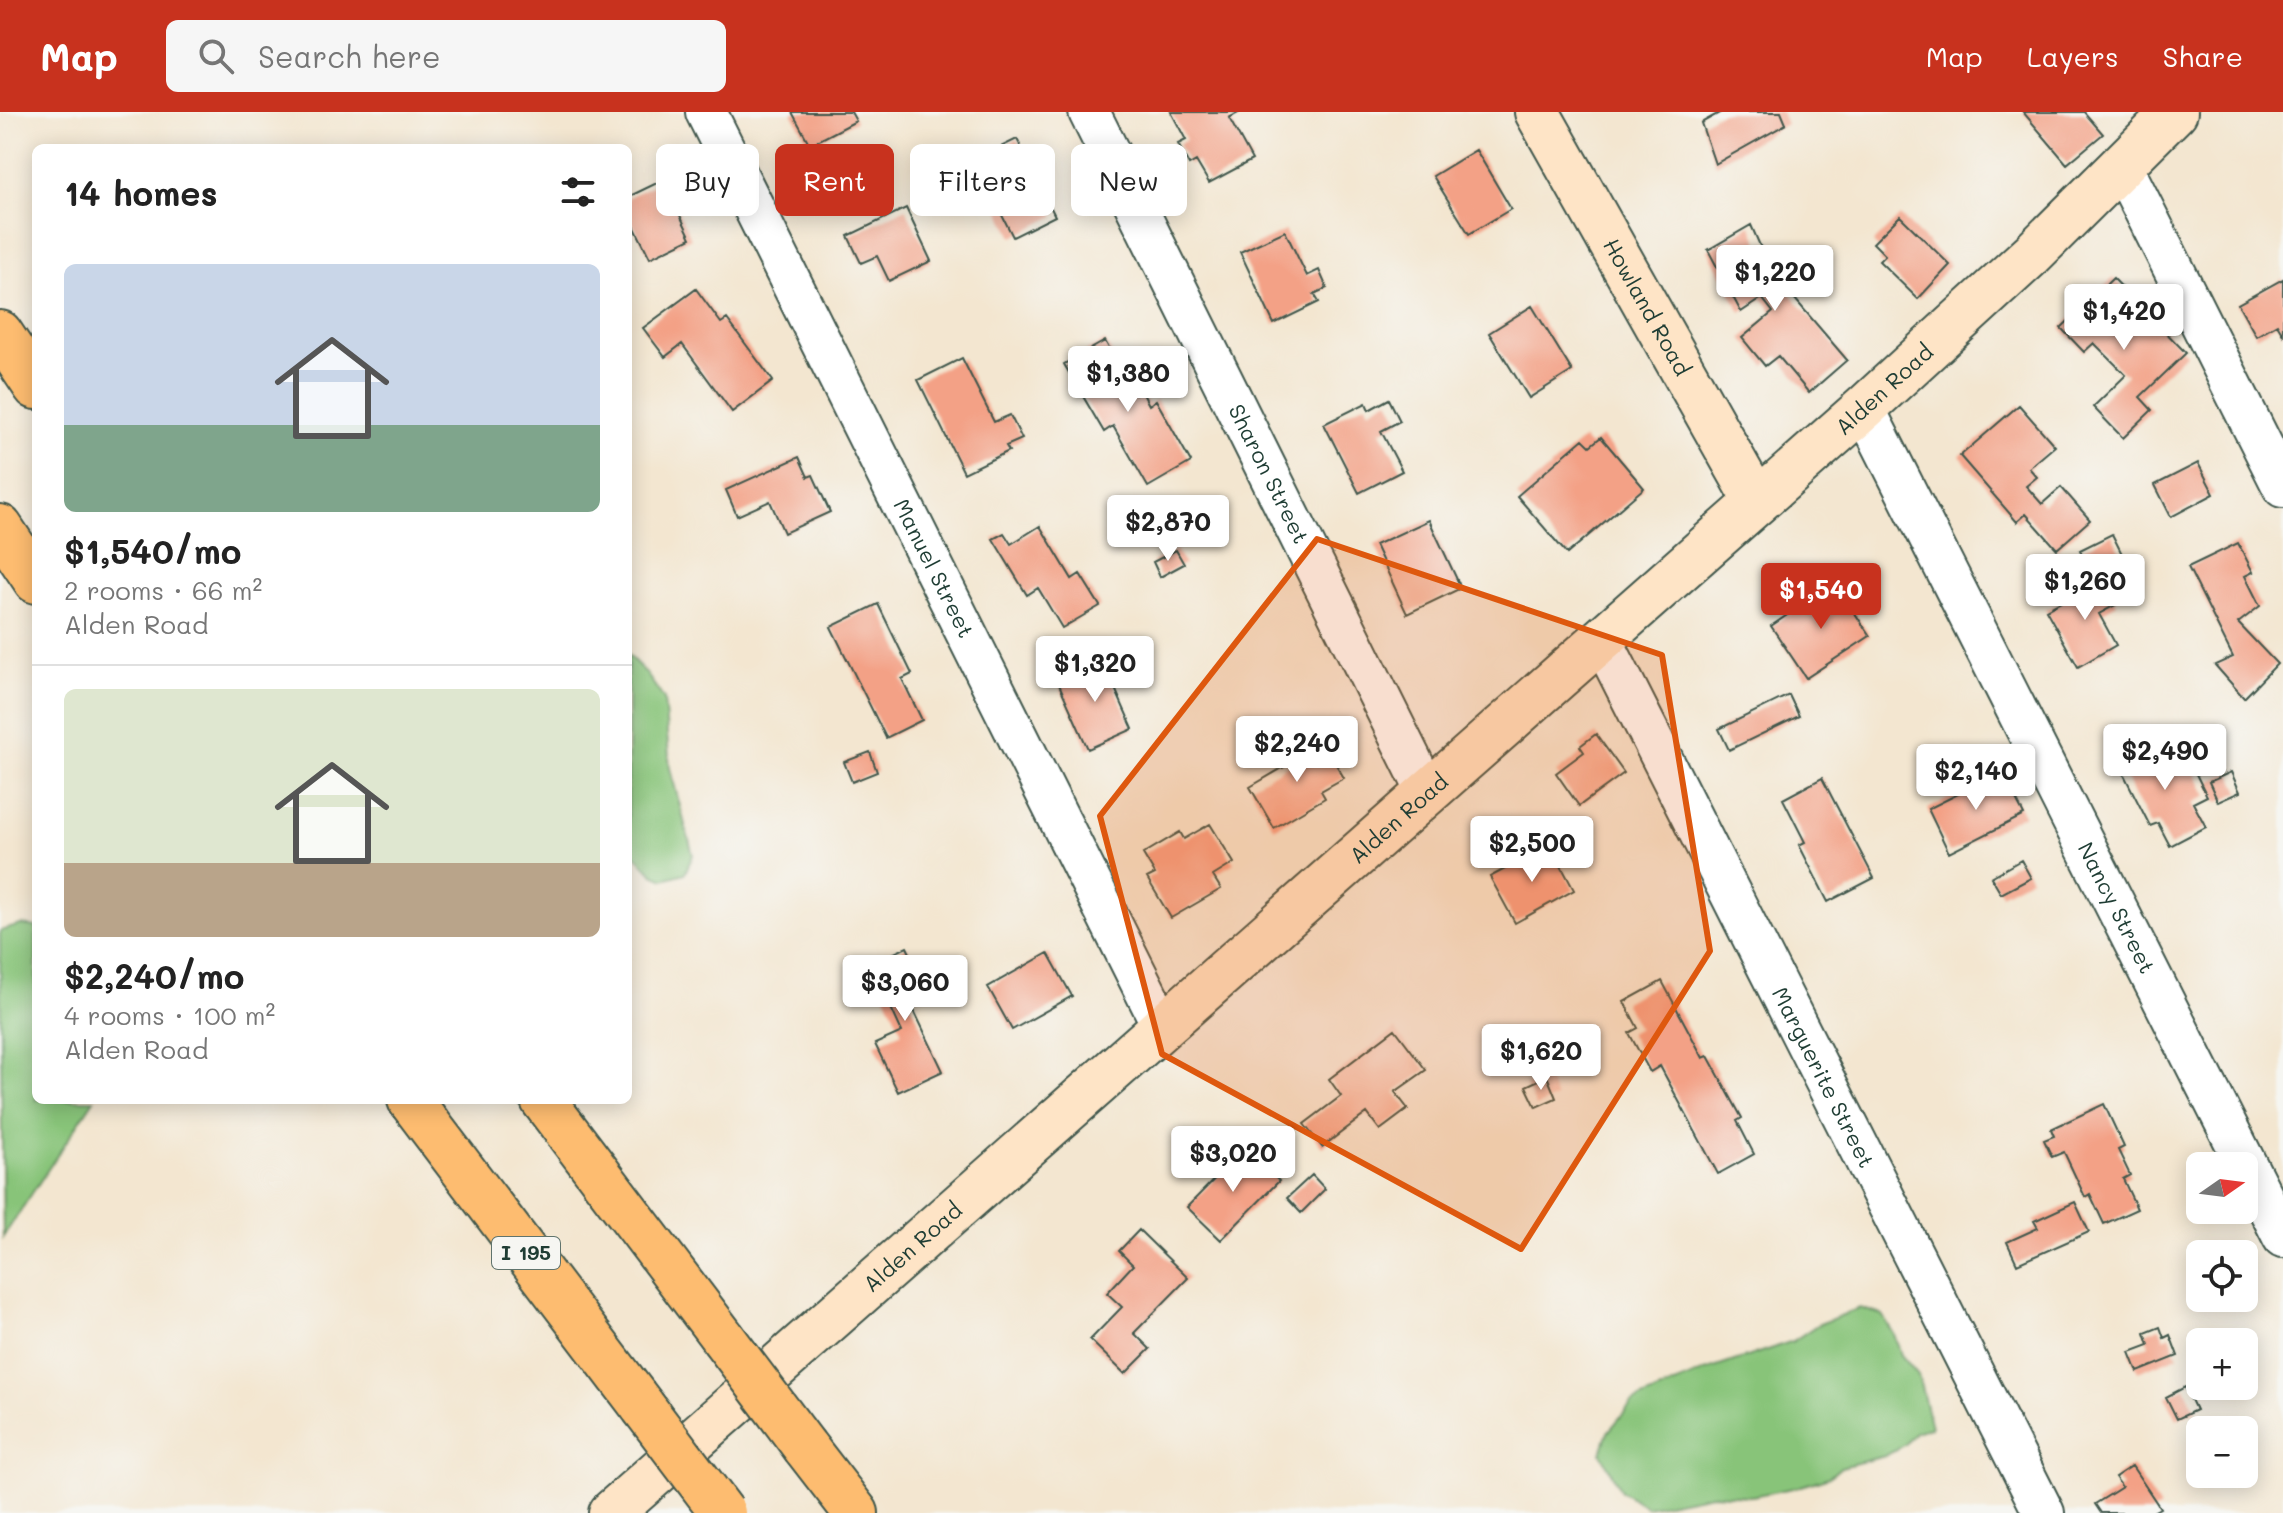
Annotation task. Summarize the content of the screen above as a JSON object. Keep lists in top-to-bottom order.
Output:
{
  "streets": {
    "highway": ["I 195"],
    "main road": ["Howland Road", "Alden Road"],
    "street": [
      "Sharon Street",
      "Manuel Street",
      "Nancy Street",
      "Marguerite Street"
    ]
  },
  "crossings": [
    ["Howland Road", "Alden Road"],
    ["Alden Road", "Sharon Street"],
    ["Alden Road", "Manuel Street"],
    ["Alden Road", "Nancy Street"],
    ["Alden Road", "Marguerite Street"]
  ],
  "north": "right",
  "page": {
    "header": "Map",
    "search": "Search here",
    "nav": ["Map", "Layers", "Share"],
    "chip": [
      "Buy",
      "Rent",
      "Filters",
      "New"
    ],
    "heading": "14 homes",
    "list": [
      {
        "name": "$1,540/mo",
        "note": "2 rooms · 66 m² · Alden Road"
      },
      {
        "name": "$2,240/mo",
        "note": "4 rooms · 100 m² · Alden Road"
      }
    ],
    "price": [
      "$1,220",
      "$1,420",
      "$1,380",
      "$2,870",
      "$1,260",
      "$1,540",
      "$1,320",
      "$2,240",
      "$2,490",
      "$2,140",
      "$2,500",
      "$3,060",
      "$1,620",
      "$3,020"
    ],
    "map_buttons": ["+", "−"]
  }
}
